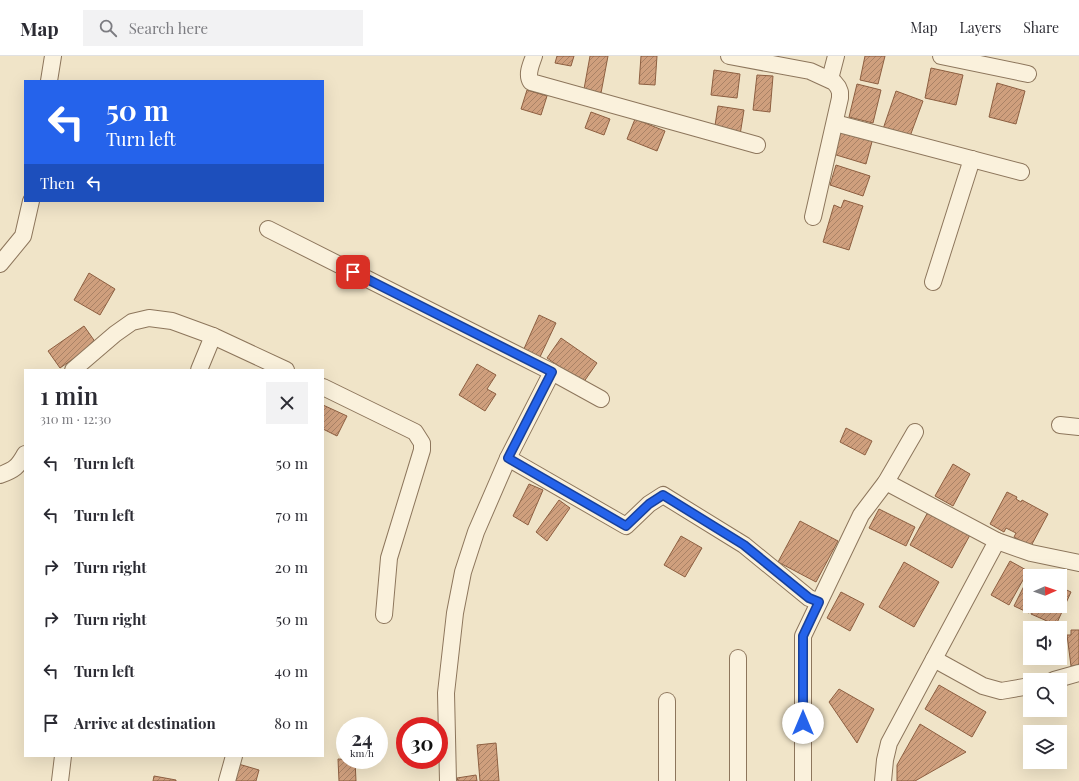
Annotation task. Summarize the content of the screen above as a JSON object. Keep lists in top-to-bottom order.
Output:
{
  "north": "right",
  "page": {
    "header": "Map",
    "search": "Search here",
    "nav": ["Map", "Layers", "Share"],
    "turn": ["50 m", "Turn left"],
    "then": "Then",
    "heading": ["1 min", "310 m · 12:30"],
    "list": [
      {
        "name": "Turn left",
        "value": "50 m"
      },
      {
        "name": "Turn left",
        "value": "70 m"
      },
      {
        "name": "Turn right",
        "value": "20 m"
      },
      {
        "name": "Turn right",
        "value": "50 m"
      },
      {
        "name": "Turn left",
        "value": "40 m"
      },
      {
        "name": "Arrive at destination",
        "value": "80 m"
      }
    ],
    "speed": "24 km/h",
    "limit": "30"
  }
}
